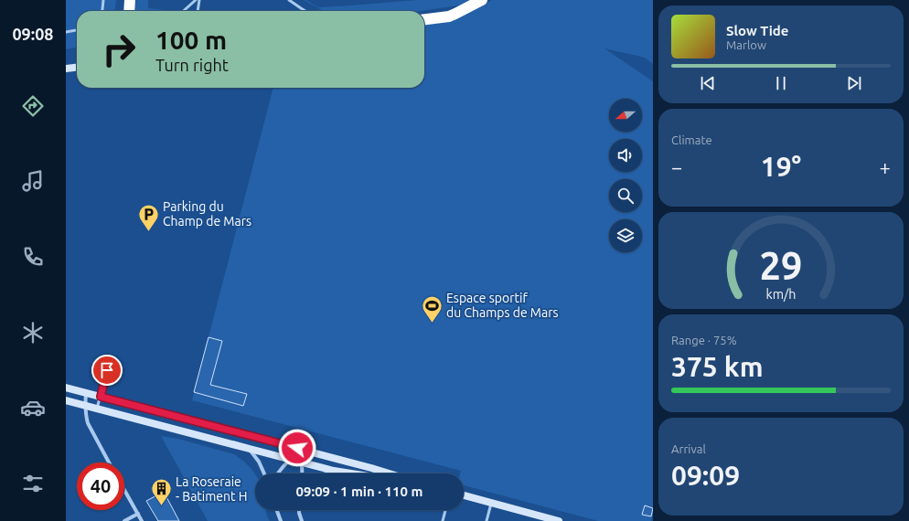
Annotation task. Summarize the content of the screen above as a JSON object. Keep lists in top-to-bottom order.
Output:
{
  "places": {
    "parking": ["Parking du Champ de Mars"],
    "sports": ["Espace sportif du Champs de Mars"],
    "building": ["La Roseraie - Batiment H"]
  },
  "north": "left",
  "page": {
    "tabs": "09:08",
    "turn": ["100 m", "Turn right"],
    "song": ["Slow Tide", "Marlow"],
    "tile": [
      "Climate",
      ["Range · 75%", "375 km"],
      ["Arrival", "09:09"]
    ],
    "heat": ["−", "19°", "+"],
    "limit": "40",
    "trip": "09:09 · 1 min · 110 m",
    "gauge": ["29", "km/h"]
  }
}
